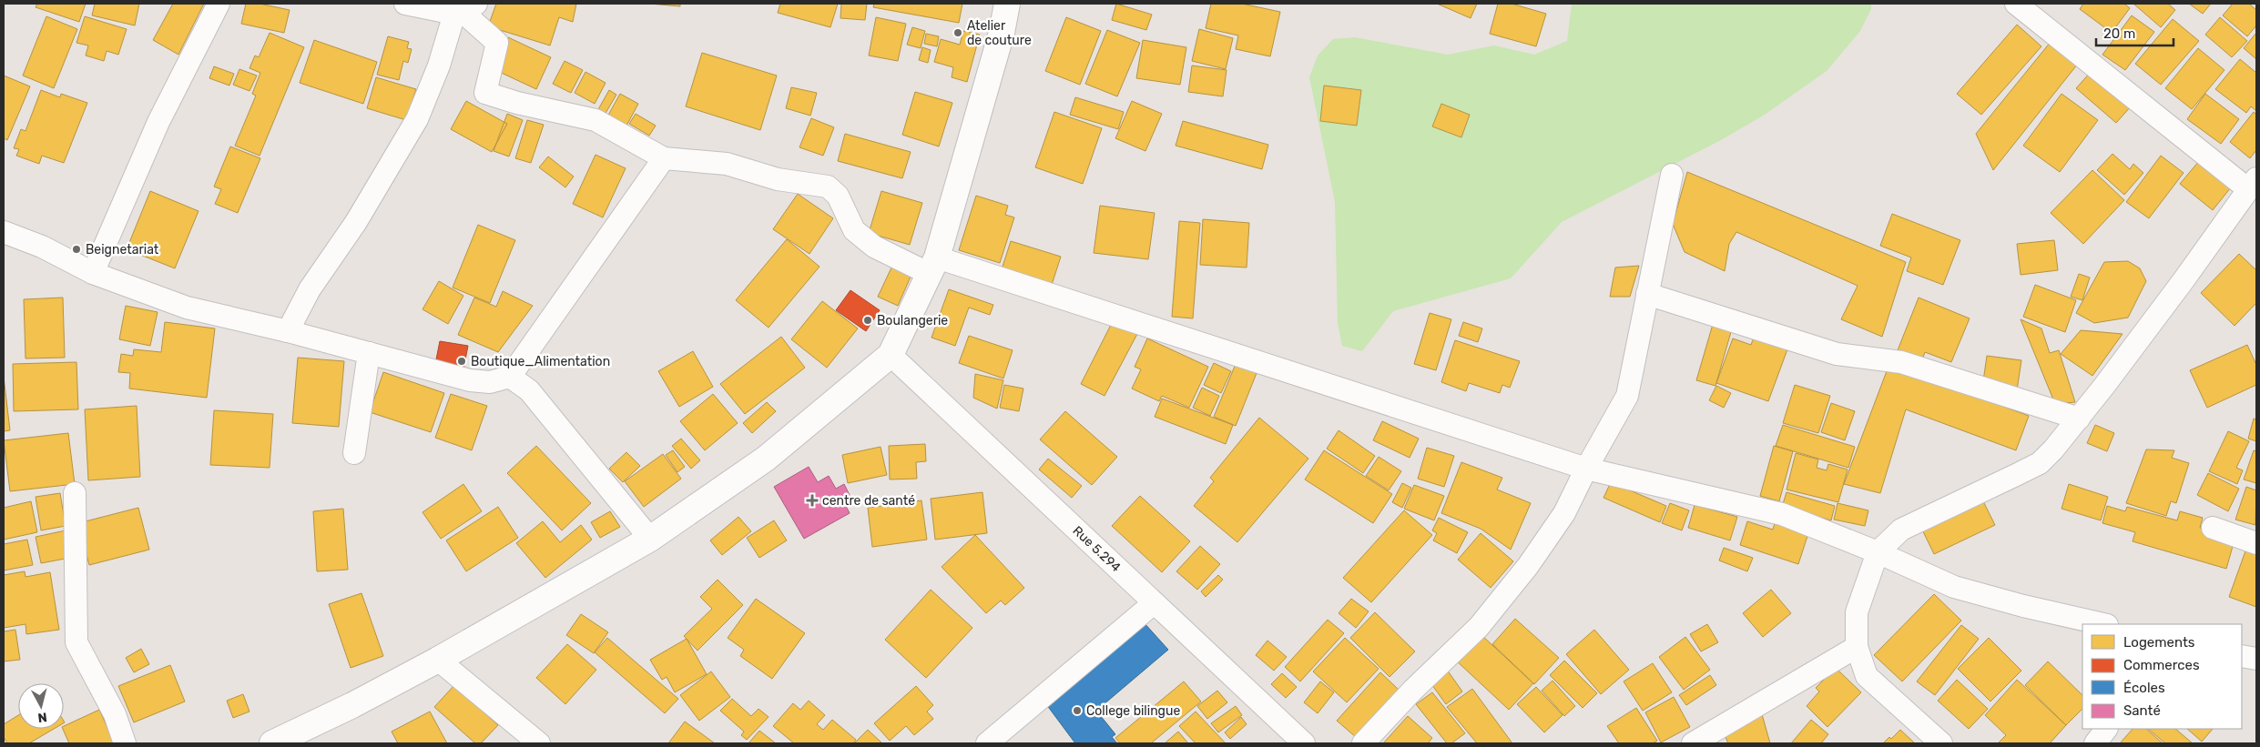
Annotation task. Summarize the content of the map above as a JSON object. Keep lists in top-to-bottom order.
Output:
{
  "streets": {
    "street": ["Rue 5.294"]
  },
  "places": {
    "other": [
      "Atelier de couture",
      "Beignetariat",
      "Boulangerie",
      "Boutique_Alimentation",
      "College bilingue"
    ],
    "health": ["centre de santé"]
  },
  "legend": [
    "Logements",
    "Commerces",
    "Écoles",
    "Santé"
  ],
  "scale_bar": "20 m",
  "north": "bottom"
}
